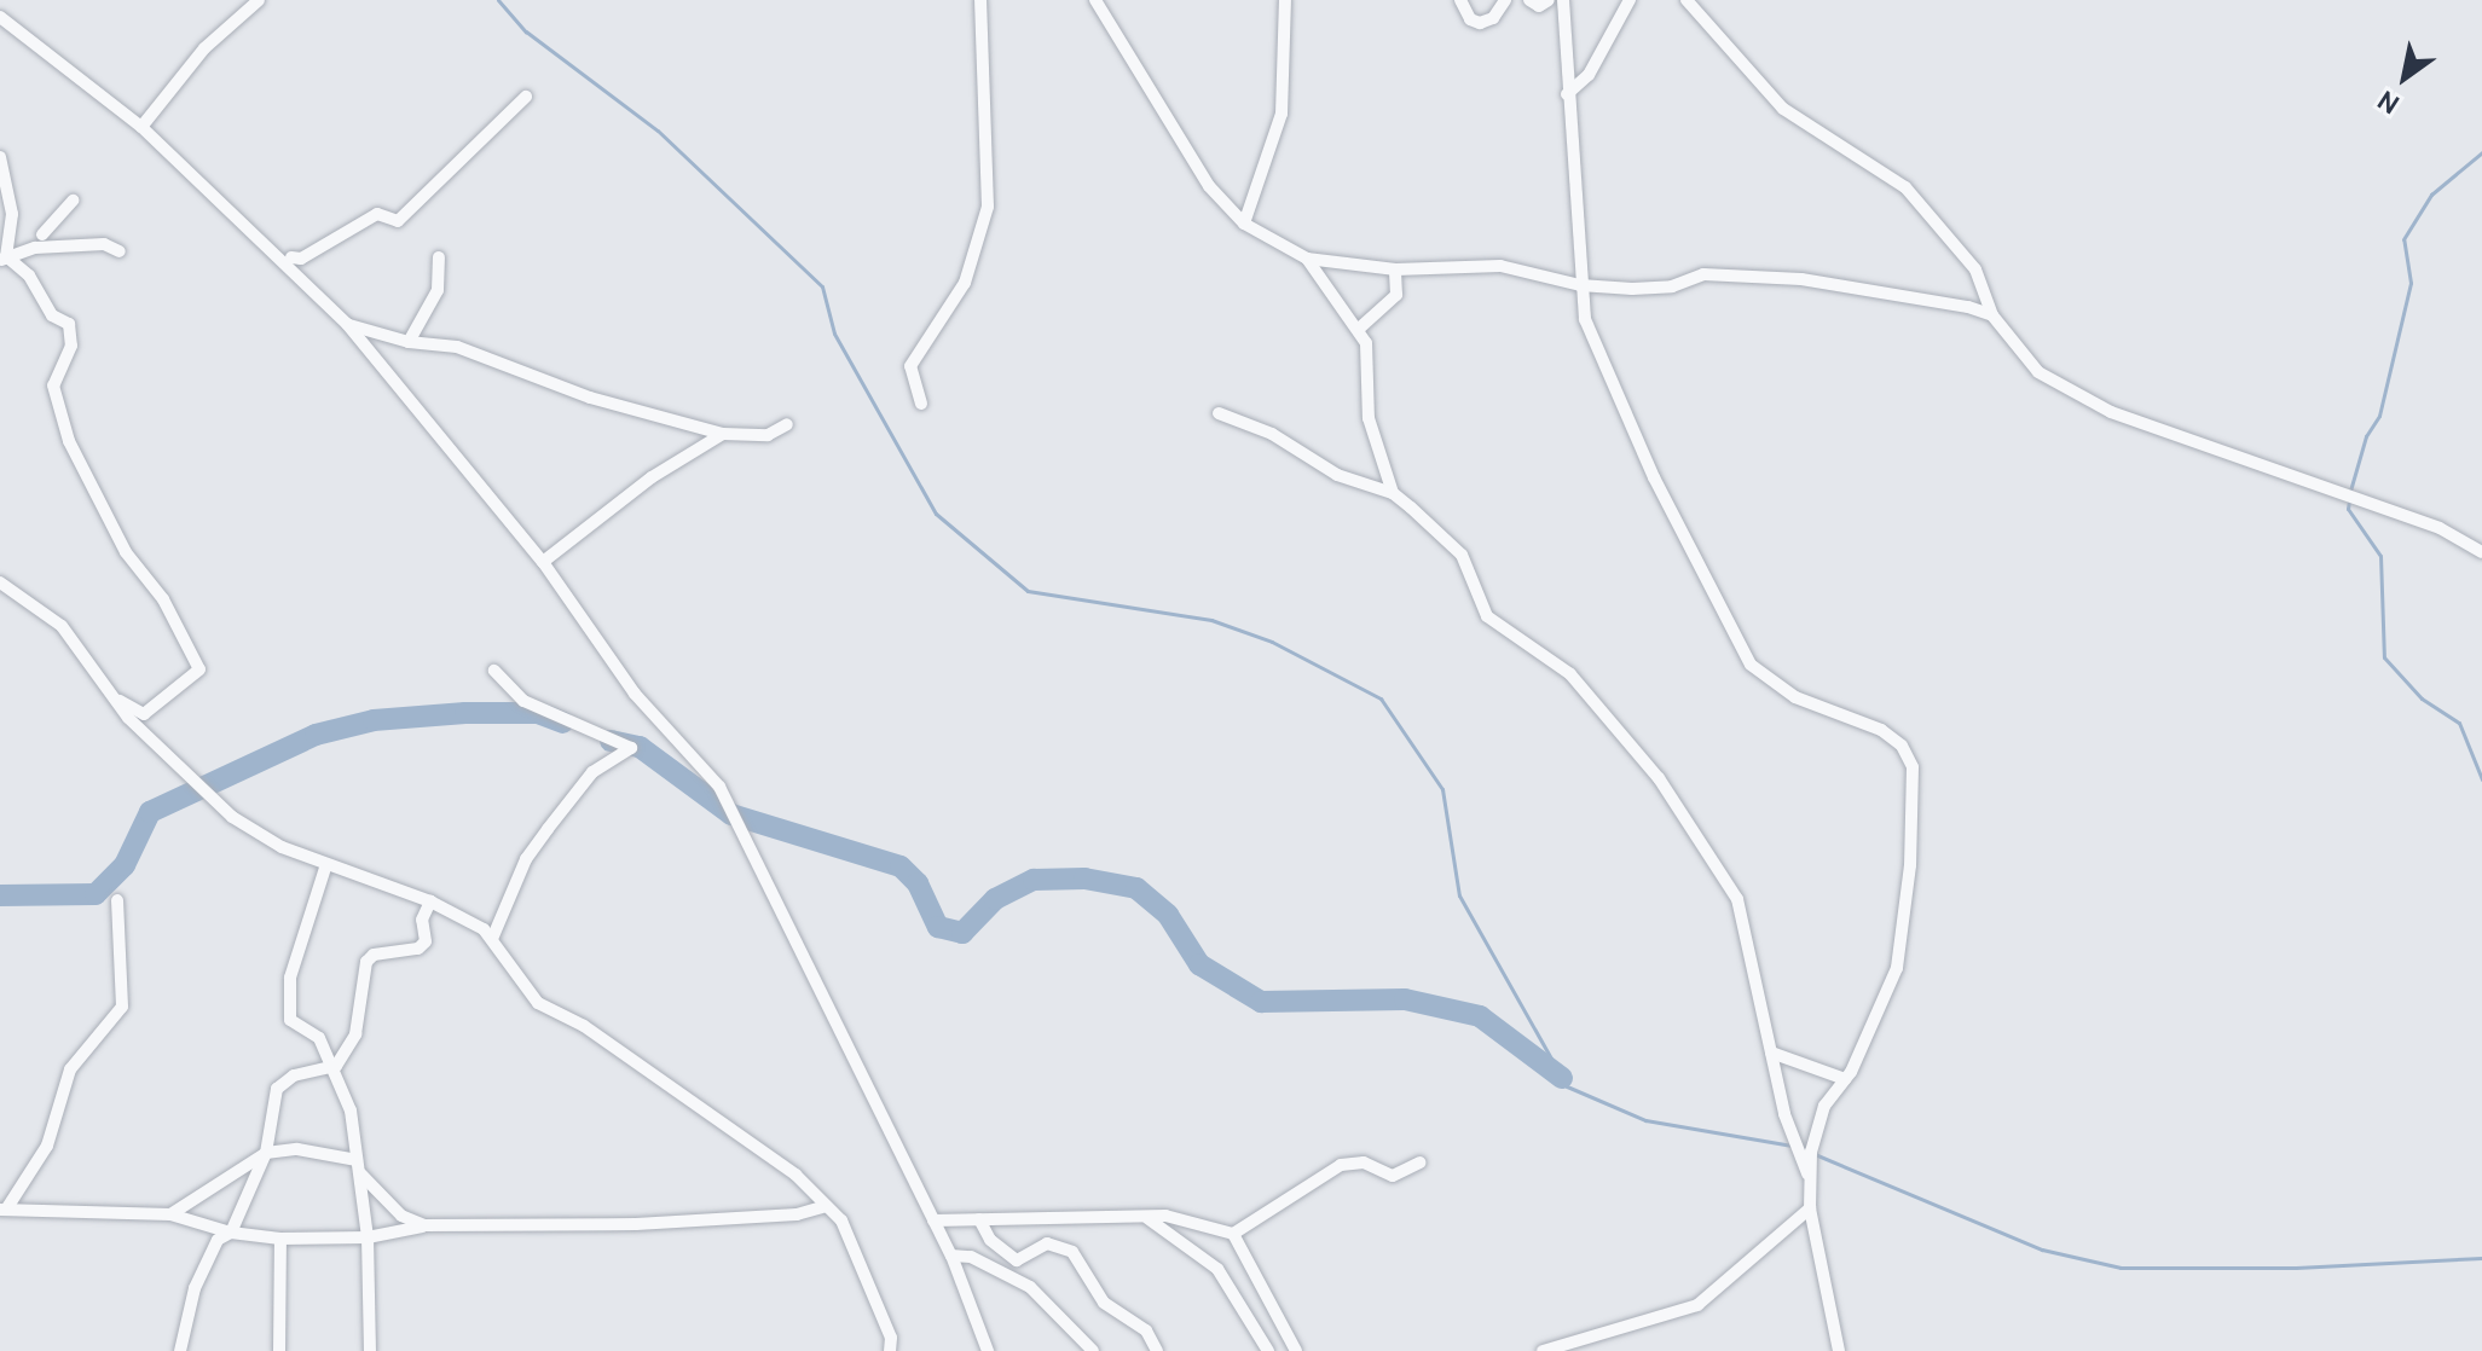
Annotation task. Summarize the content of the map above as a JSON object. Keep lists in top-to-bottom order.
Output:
{
  "north": "bottom left"
}
